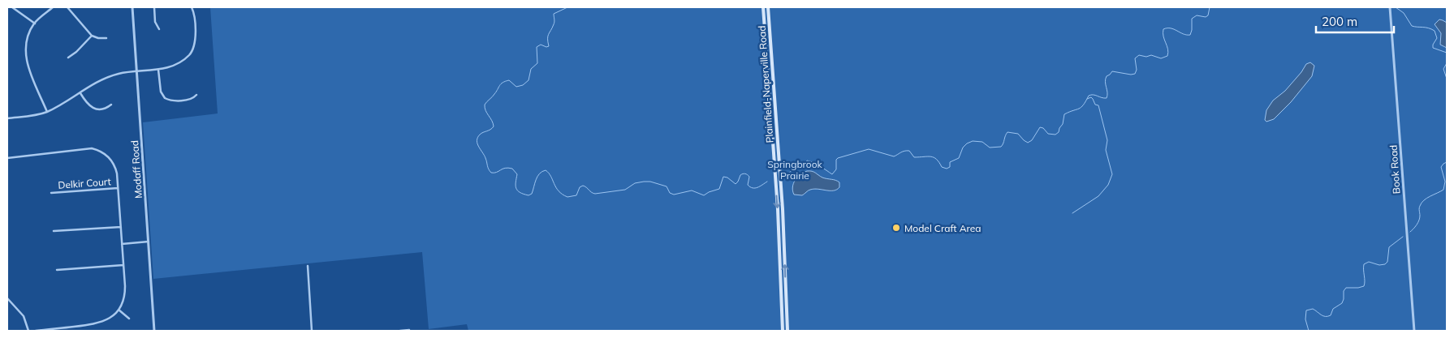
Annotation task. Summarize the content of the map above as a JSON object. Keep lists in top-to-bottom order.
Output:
{
  "streets": {
    "main road": ["Plainfield-Naperville Road"],
    "street": ["Modaff Road", "Book Road", "Delkir Court"]
  },
  "parks": ["Springbrook Prairie"],
  "places": ["Model Craft Area"],
  "scale_bar": "200 m"
}
